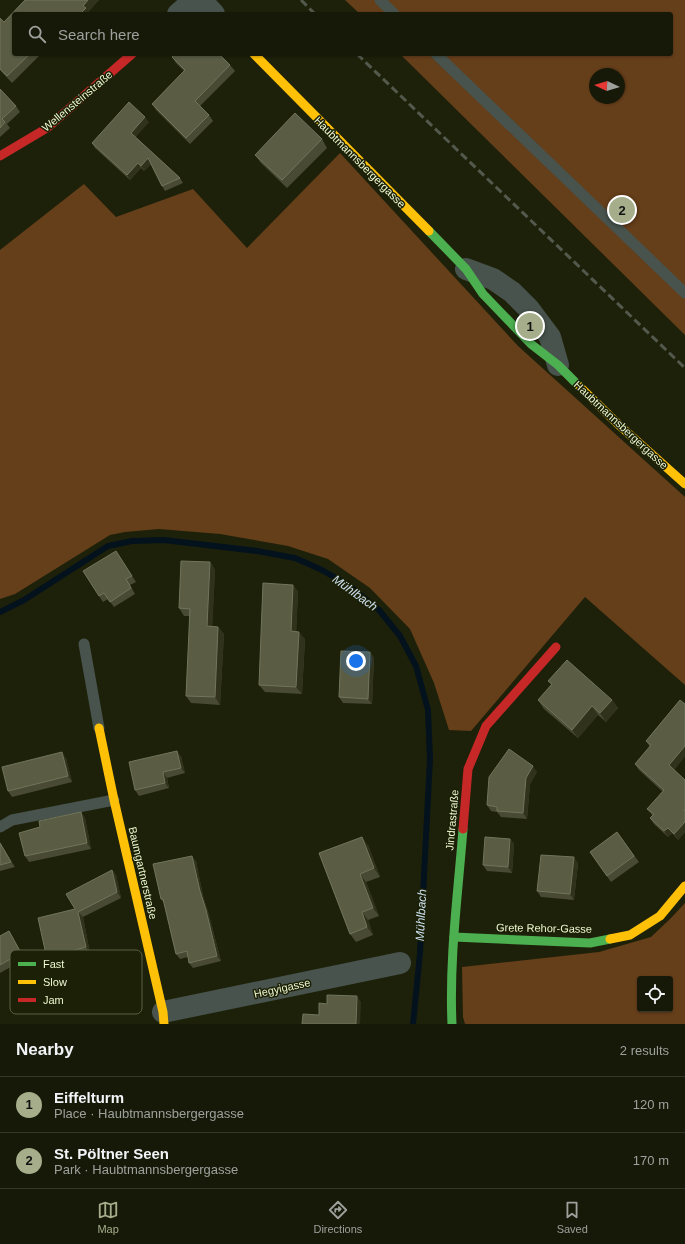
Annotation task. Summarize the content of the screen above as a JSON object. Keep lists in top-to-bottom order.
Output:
{
  "streets": {
    "street": [
      "Wellensteinstraße",
      "Haubtmannsbergergasse",
      "Jindrastraße",
      "Baumgartnerstraße",
      "Grete Rehor-Gasse",
      "Hegyigasse"
    ]
  },
  "crossings": [
    ["Jindrastraße", "Grete Rehor-Gasse"],
    ["Baumgartnerstraße", "Hegyigasse"]
  ],
  "water": ["Mühlbach"],
  "legend": ["Fast", "Slow", "Jam"],
  "north": "left",
  "page": {
    "search": "Search here",
    "pins": ["2", "1"],
    "heading": ["Nearby", "2 results"],
    "list": [
      {
        "mark": "1",
        "name": "Eiffelturm",
        "note": "Place · Haubtmannsbergergasse",
        "value": "120 m"
      },
      {
        "mark": "2",
        "name": "St. Pöltner Seen",
        "note": "Park · Haubtmannsbergergasse",
        "value": "170 m"
      }
    ],
    "nav": ["Map", "Directions", "Saved"]
  }
}
